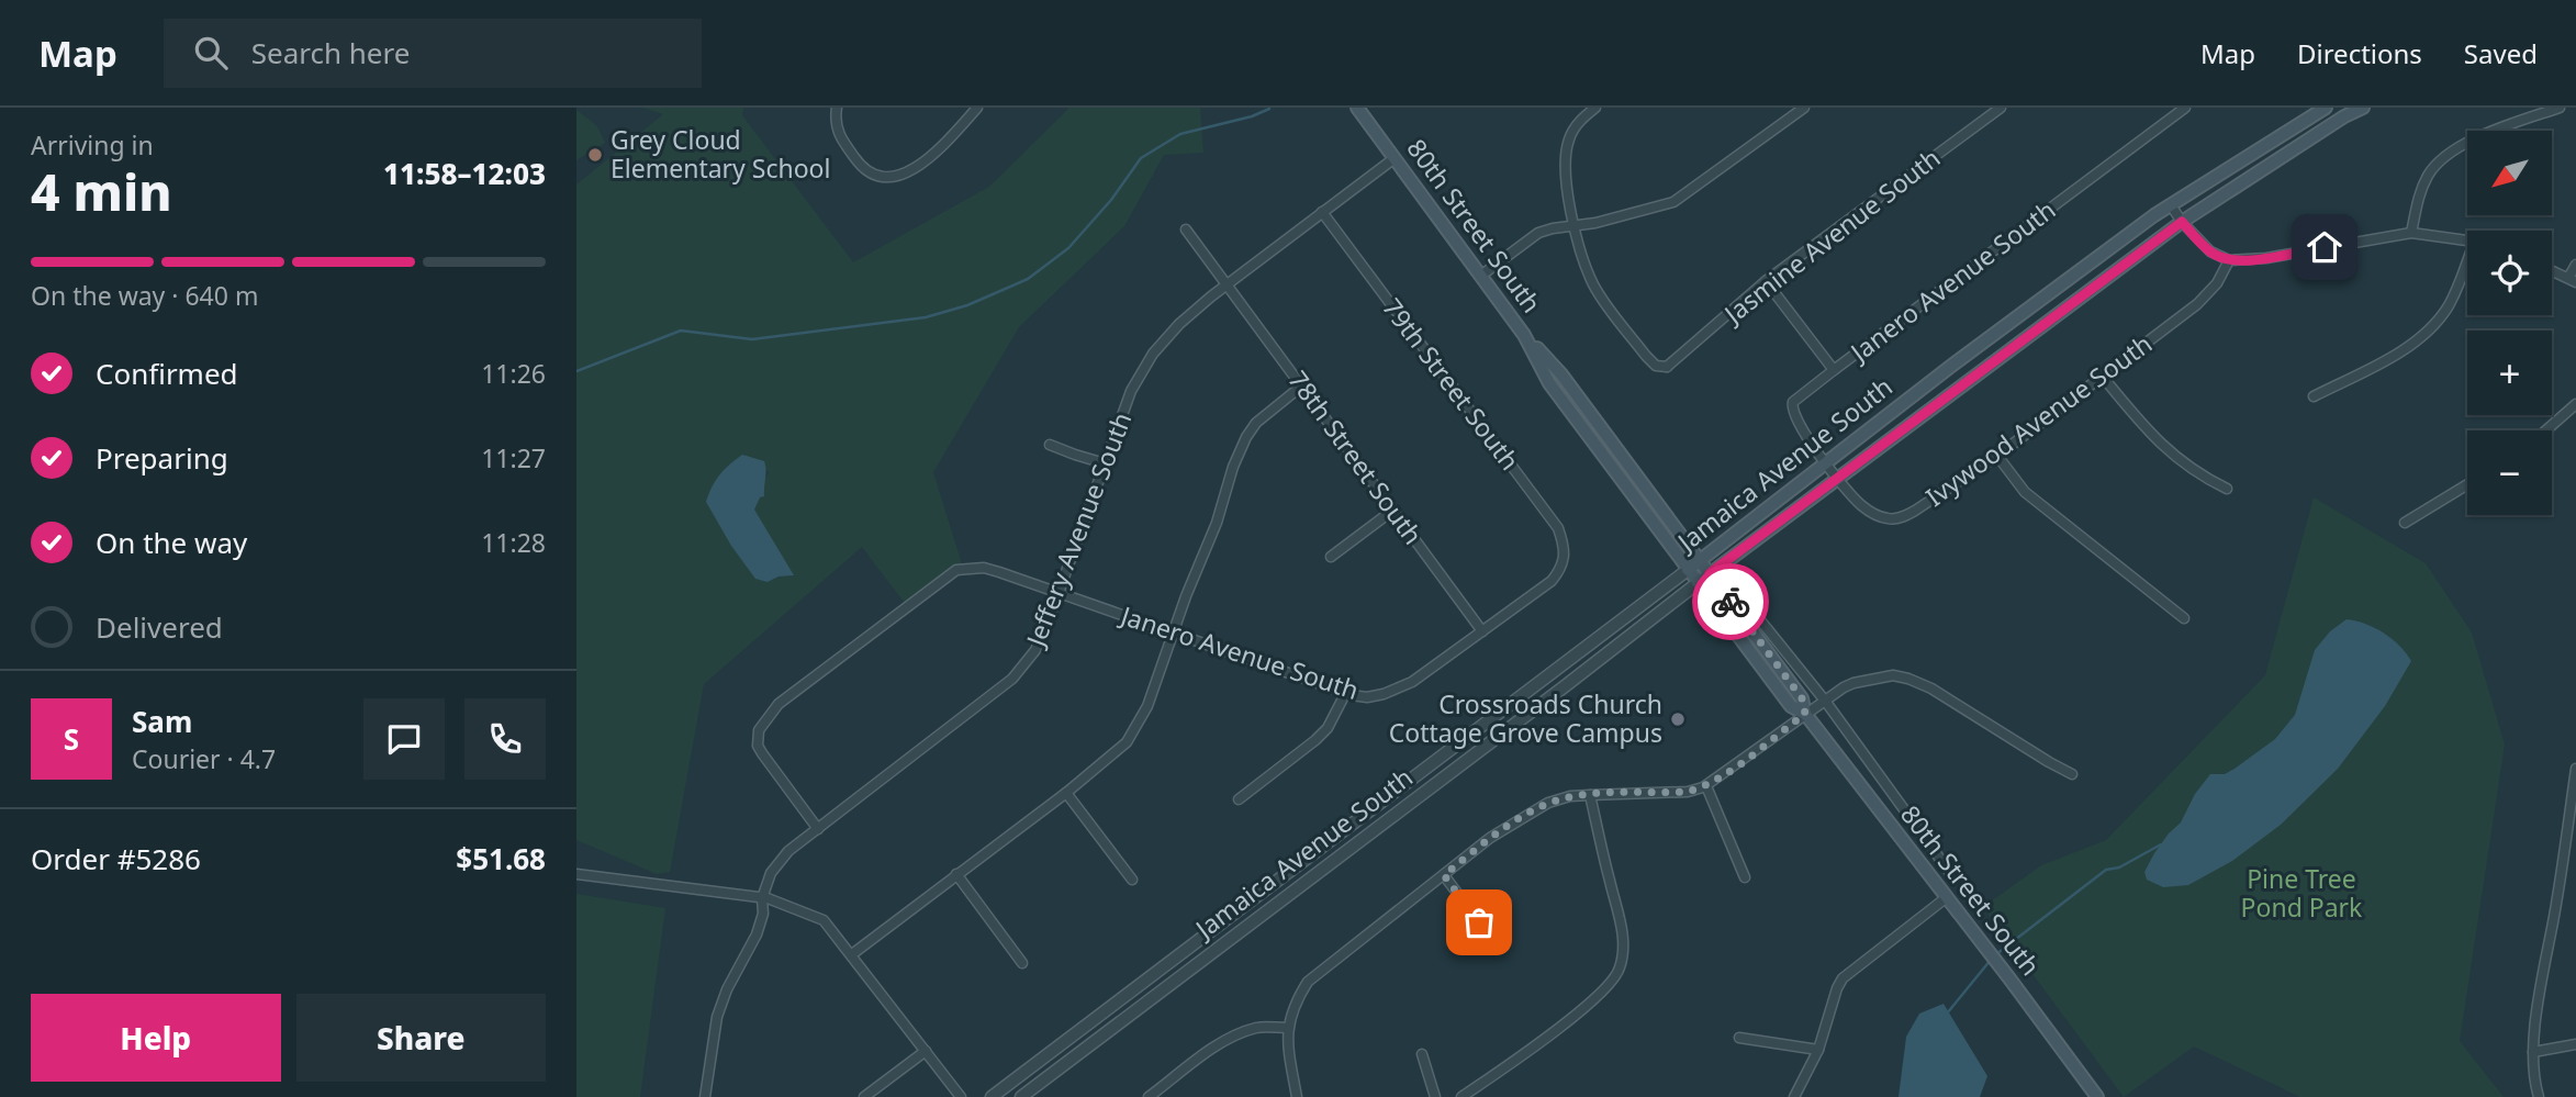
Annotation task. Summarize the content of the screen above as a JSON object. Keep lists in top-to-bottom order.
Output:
{
  "streets": {
    "main road": ["80th Street South", "Jamaica Avenue South"],
    "street": [
      "Jasmine Avenue South",
      "Janero Avenue South",
      "79th Street South",
      "Ivywood Avenue South",
      "78th Street South",
      "Jeffery Avenue South"
    ]
  },
  "crossings": [
    ["80th Street South", "Jamaica Avenue South"],
    ["80th Street South", "Jeffery Avenue South"],
    ["Janero Avenue South", "79th Street South"],
    ["Janero Avenue South", "Ivywood Avenue South"],
    ["Janero Avenue South", "78th Street South"],
    ["Janero Avenue South", "Jamaica Avenue South"],
    ["Janero Avenue South", "Jeffery Avenue South"],
    ["79th Street South", "Jeffery Avenue South"],
    ["Ivywood Avenue South", "Jamaica Avenue South"],
    ["78th Street South", "Jeffery Avenue South"]
  ],
  "parks": ["Pine Tree Pond Park"],
  "places": ["Grey Cloud Elementary School", "Crossroads Church Cottage Grove Campus"],
  "north": "bottom left",
  "page": {
    "header": "Map",
    "search": "Search here",
    "nav": ["Map", "Directions", "Saved"],
    "heading": ["4 min", "Arriving in", "11:58–12:03"],
    "panel": [
      "Sam",
      "Courier · 4.7",
      "Order #5286",
      "$51.68"
    ],
    "map_buttons": ["+", "−"],
    "bar": "On the way · 640 m",
    "list": [
      ["Confirmed", "11:26"],
      ["Preparing", "11:27"],
      ["On the way", "11:28"],
      "Delivered"
    ],
    "round": "S",
    "buttons": ["Help", "Share"]
  }
}
